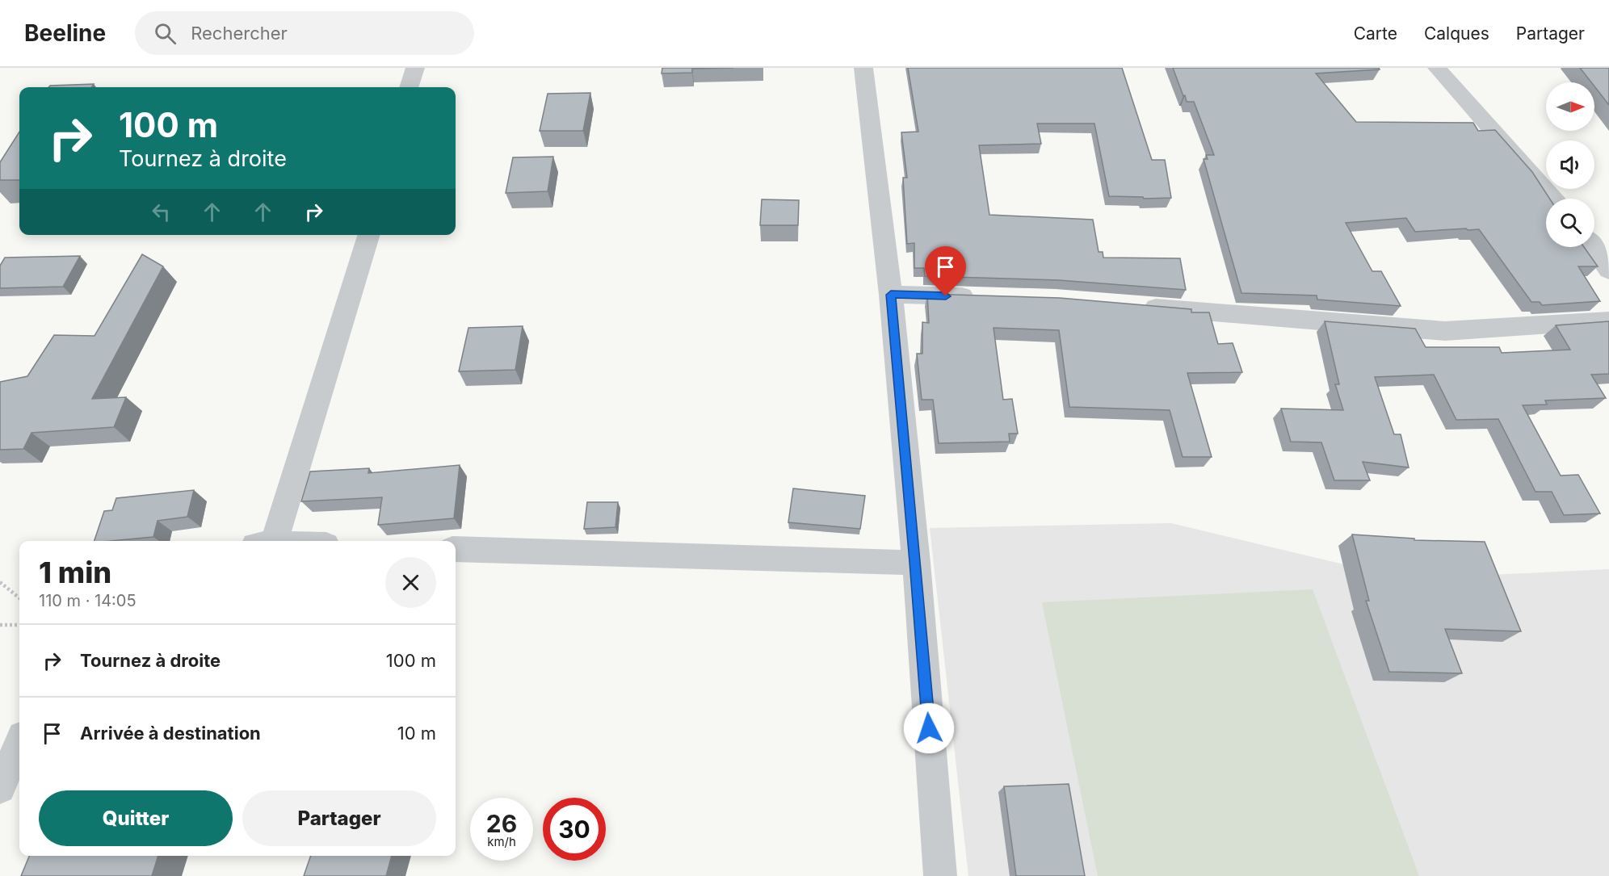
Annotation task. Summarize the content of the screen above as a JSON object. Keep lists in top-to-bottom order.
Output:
{
  "north": "right",
  "page": {
    "header": "Beeline",
    "search": "Rechercher",
    "nav": ["Carte", "Calques", "Partager"],
    "turn": ["100 m", "Tournez à droite"],
    "heading": ["1 min", "110 m · 14:05"],
    "list": [
      {
        "name": "Tournez à droite",
        "value": "100 m"
      },
      {
        "name": "Arrivée à destination",
        "value": "10 m"
      }
    ],
    "buttons": ["Quitter", "Partager"],
    "speed": "26 km/h",
    "limit": "30"
  }
}
